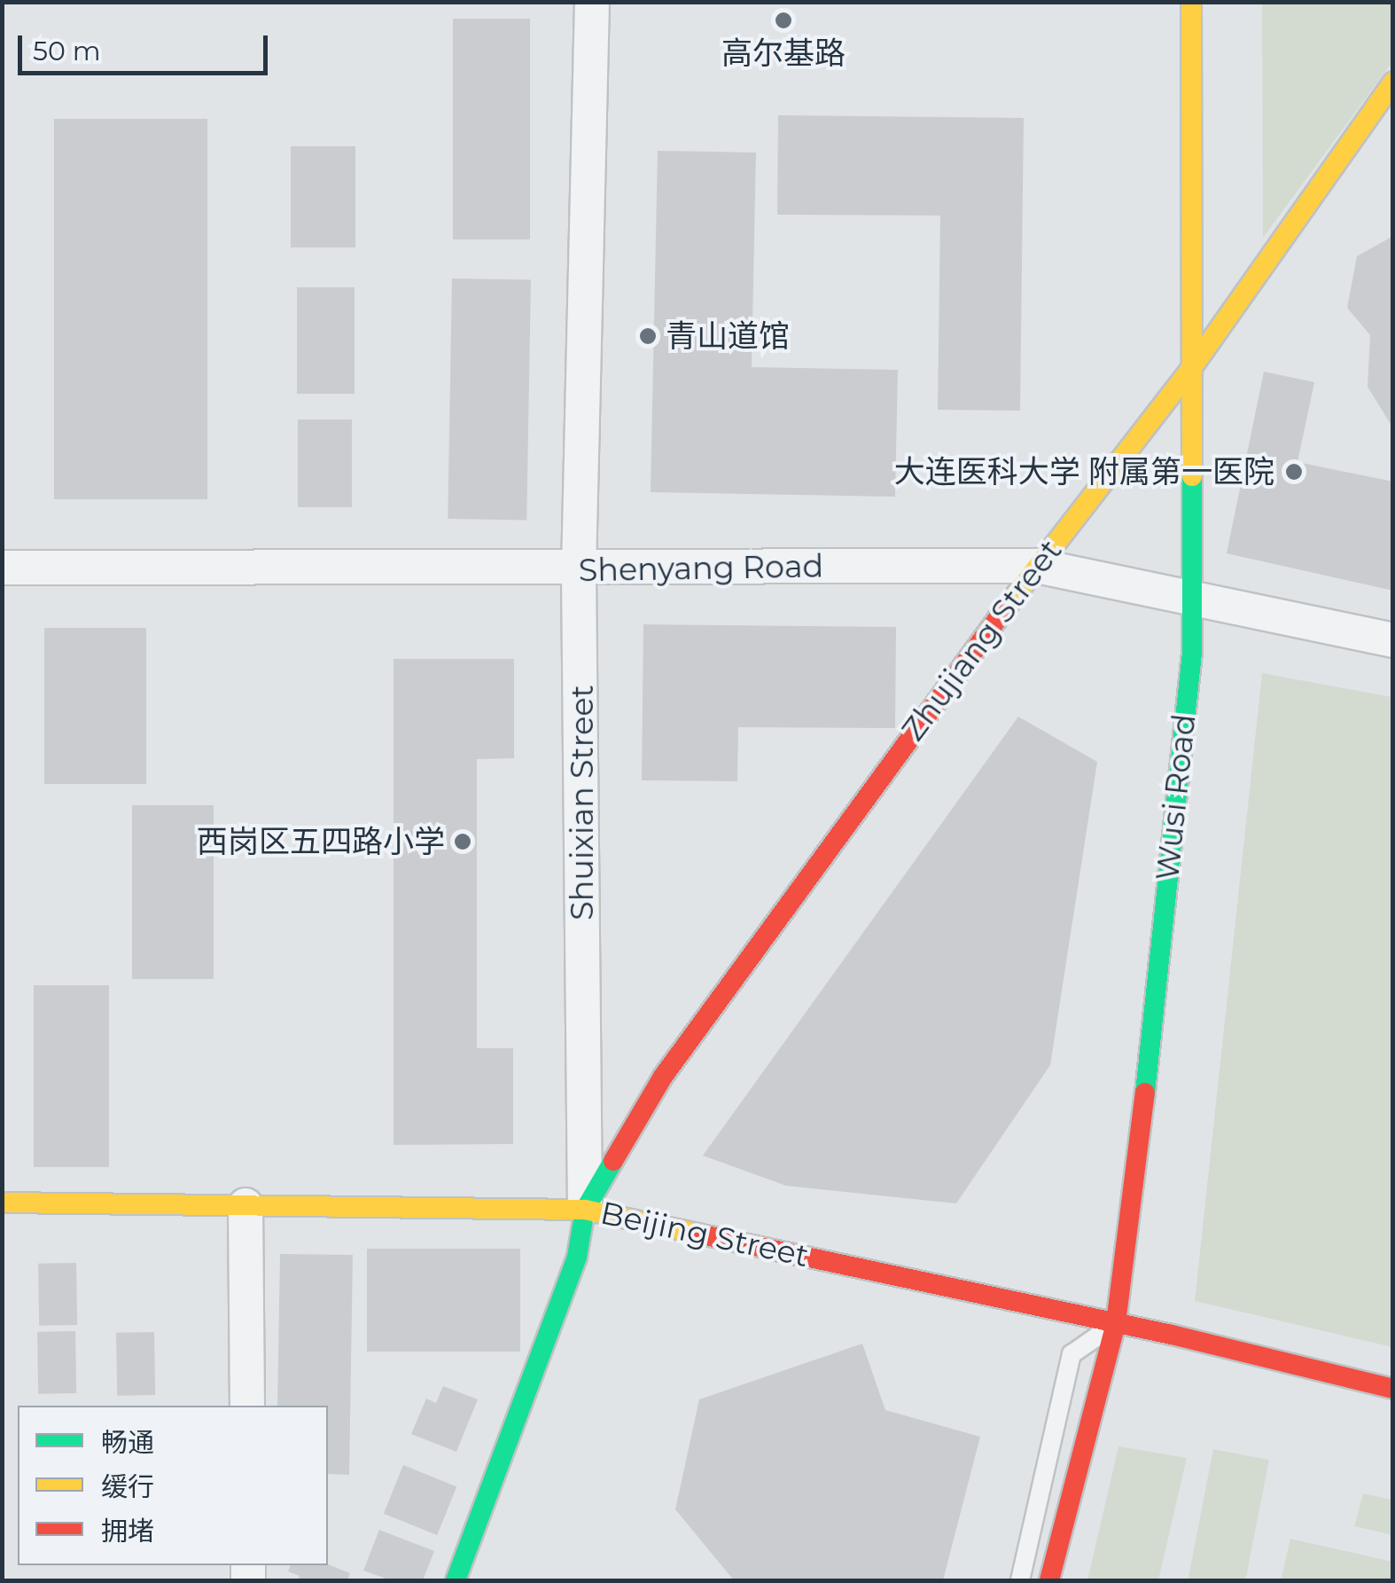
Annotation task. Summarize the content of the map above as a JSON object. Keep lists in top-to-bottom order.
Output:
{
  "streets": {
    "street": [
      "Shenyang Road",
      "Zhujiang Street",
      "Wusi Road",
      "Shuixian Street",
      "Beijing Street"
    ]
  },
  "crossings": [
    ["Shenyang Road", "Zhujiang Street"],
    ["Shenyang Road", "Wusi Road"],
    ["Shenyang Road", "Shuixian Street"],
    ["Zhujiang Street", "Wusi Road"],
    ["Zhujiang Street", "Shuixian Street"],
    ["Zhujiang Street", "Beijing Street"],
    ["Wusi Road", "Beijing Street"],
    ["Shuixian Street", "Beijing Street"]
  ],
  "places": [
    "高尔基路",
    "青山道馆",
    "大连医科大学 附属第一医院",
    "西岗区五四路小学"
  ],
  "legend": ["畅通", "缓行", "拥堵"],
  "scale_bar": "50 m"
}
